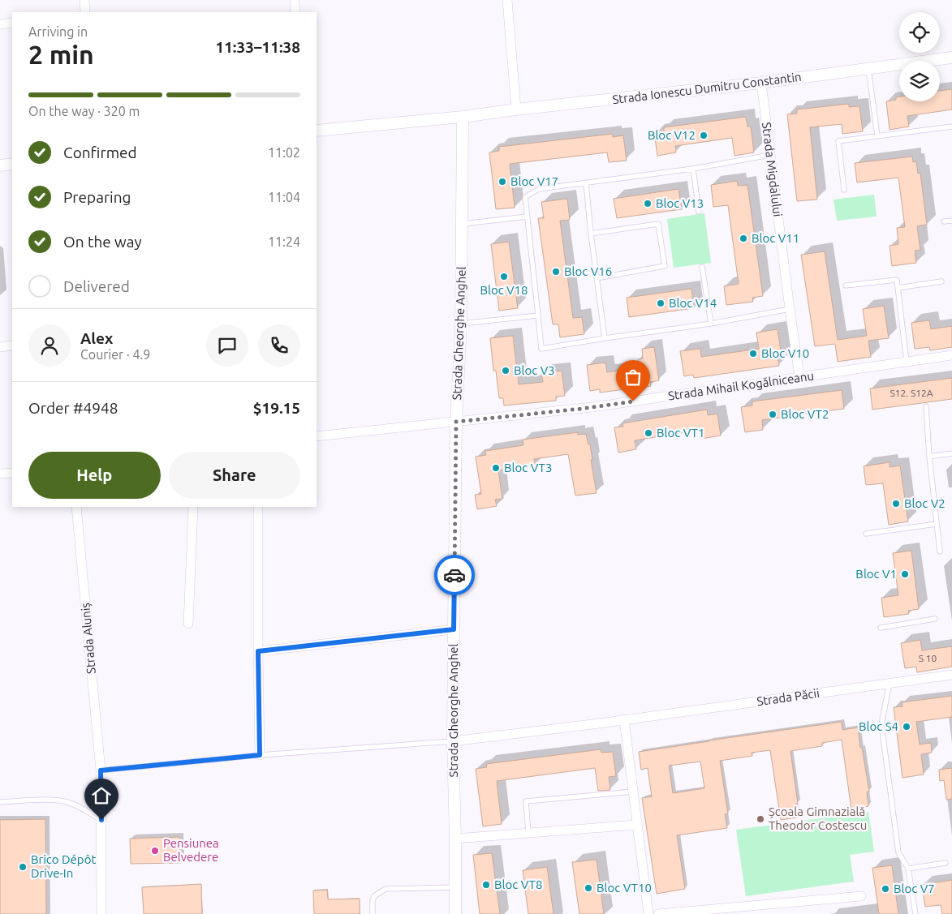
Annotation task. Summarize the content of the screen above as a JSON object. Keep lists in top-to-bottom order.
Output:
{
  "streets": {
    "street": [
      "Strada Ionescu Dumitru Constantin",
      "Strada Migdalului",
      "Strada Gheorghe Anghel",
      "Strada Mihail Kogălniceanu",
      "Strada Aluniș",
      "Strada Păcii"
    ]
  },
  "crossings": [
    ["Strada Ionescu Dumitru Constantin", "Strada Migdalului"],
    ["Strada Ionescu Dumitru Constantin", "Strada Gheorghe Anghel"],
    ["Strada Migdalului", "Strada Mihail Kogălniceanu"],
    ["Strada Gheorghe Anghel", "Strada Mihail Kogălniceanu"],
    ["Strada Gheorghe Anghel", "Strada Păcii"]
  ],
  "places": [
    "Bloc V12",
    "Bloc V17",
    "Bloc V13",
    "Bloc V11",
    "Bloc V16",
    "Bloc V18",
    "Bloc V14",
    "Bloc V10",
    "Bloc V3",
    "Bloc VT2",
    "Bloc VT1",
    "Bloc VT3",
    "Bloc V2",
    "Bloc V1",
    "Bloc S4",
    "Școala Gimnazială Theodor Costescu",
    "Pensiunea Belvedere",
    "Brico Dépôt Drive-In",
    "Bloc VT8",
    "Bloc VT10",
    "Bloc V7"
  ],
  "house_numbers": ["S12. S12A", "S 10"],
  "page": {
    "heading": ["2 min", "Arriving in", "11:33–11:38"],
    "panel": [
      "Alex",
      "Courier · 4.9",
      "Order #4948",
      "$19.15"
    ],
    "bar": "On the way · 320 m",
    "list": [
      ["Confirmed", "11:02"],
      ["Preparing", "11:04"],
      ["On the way", "11:24"],
      "Delivered"
    ],
    "buttons": ["Help", "Share"]
  }
}
